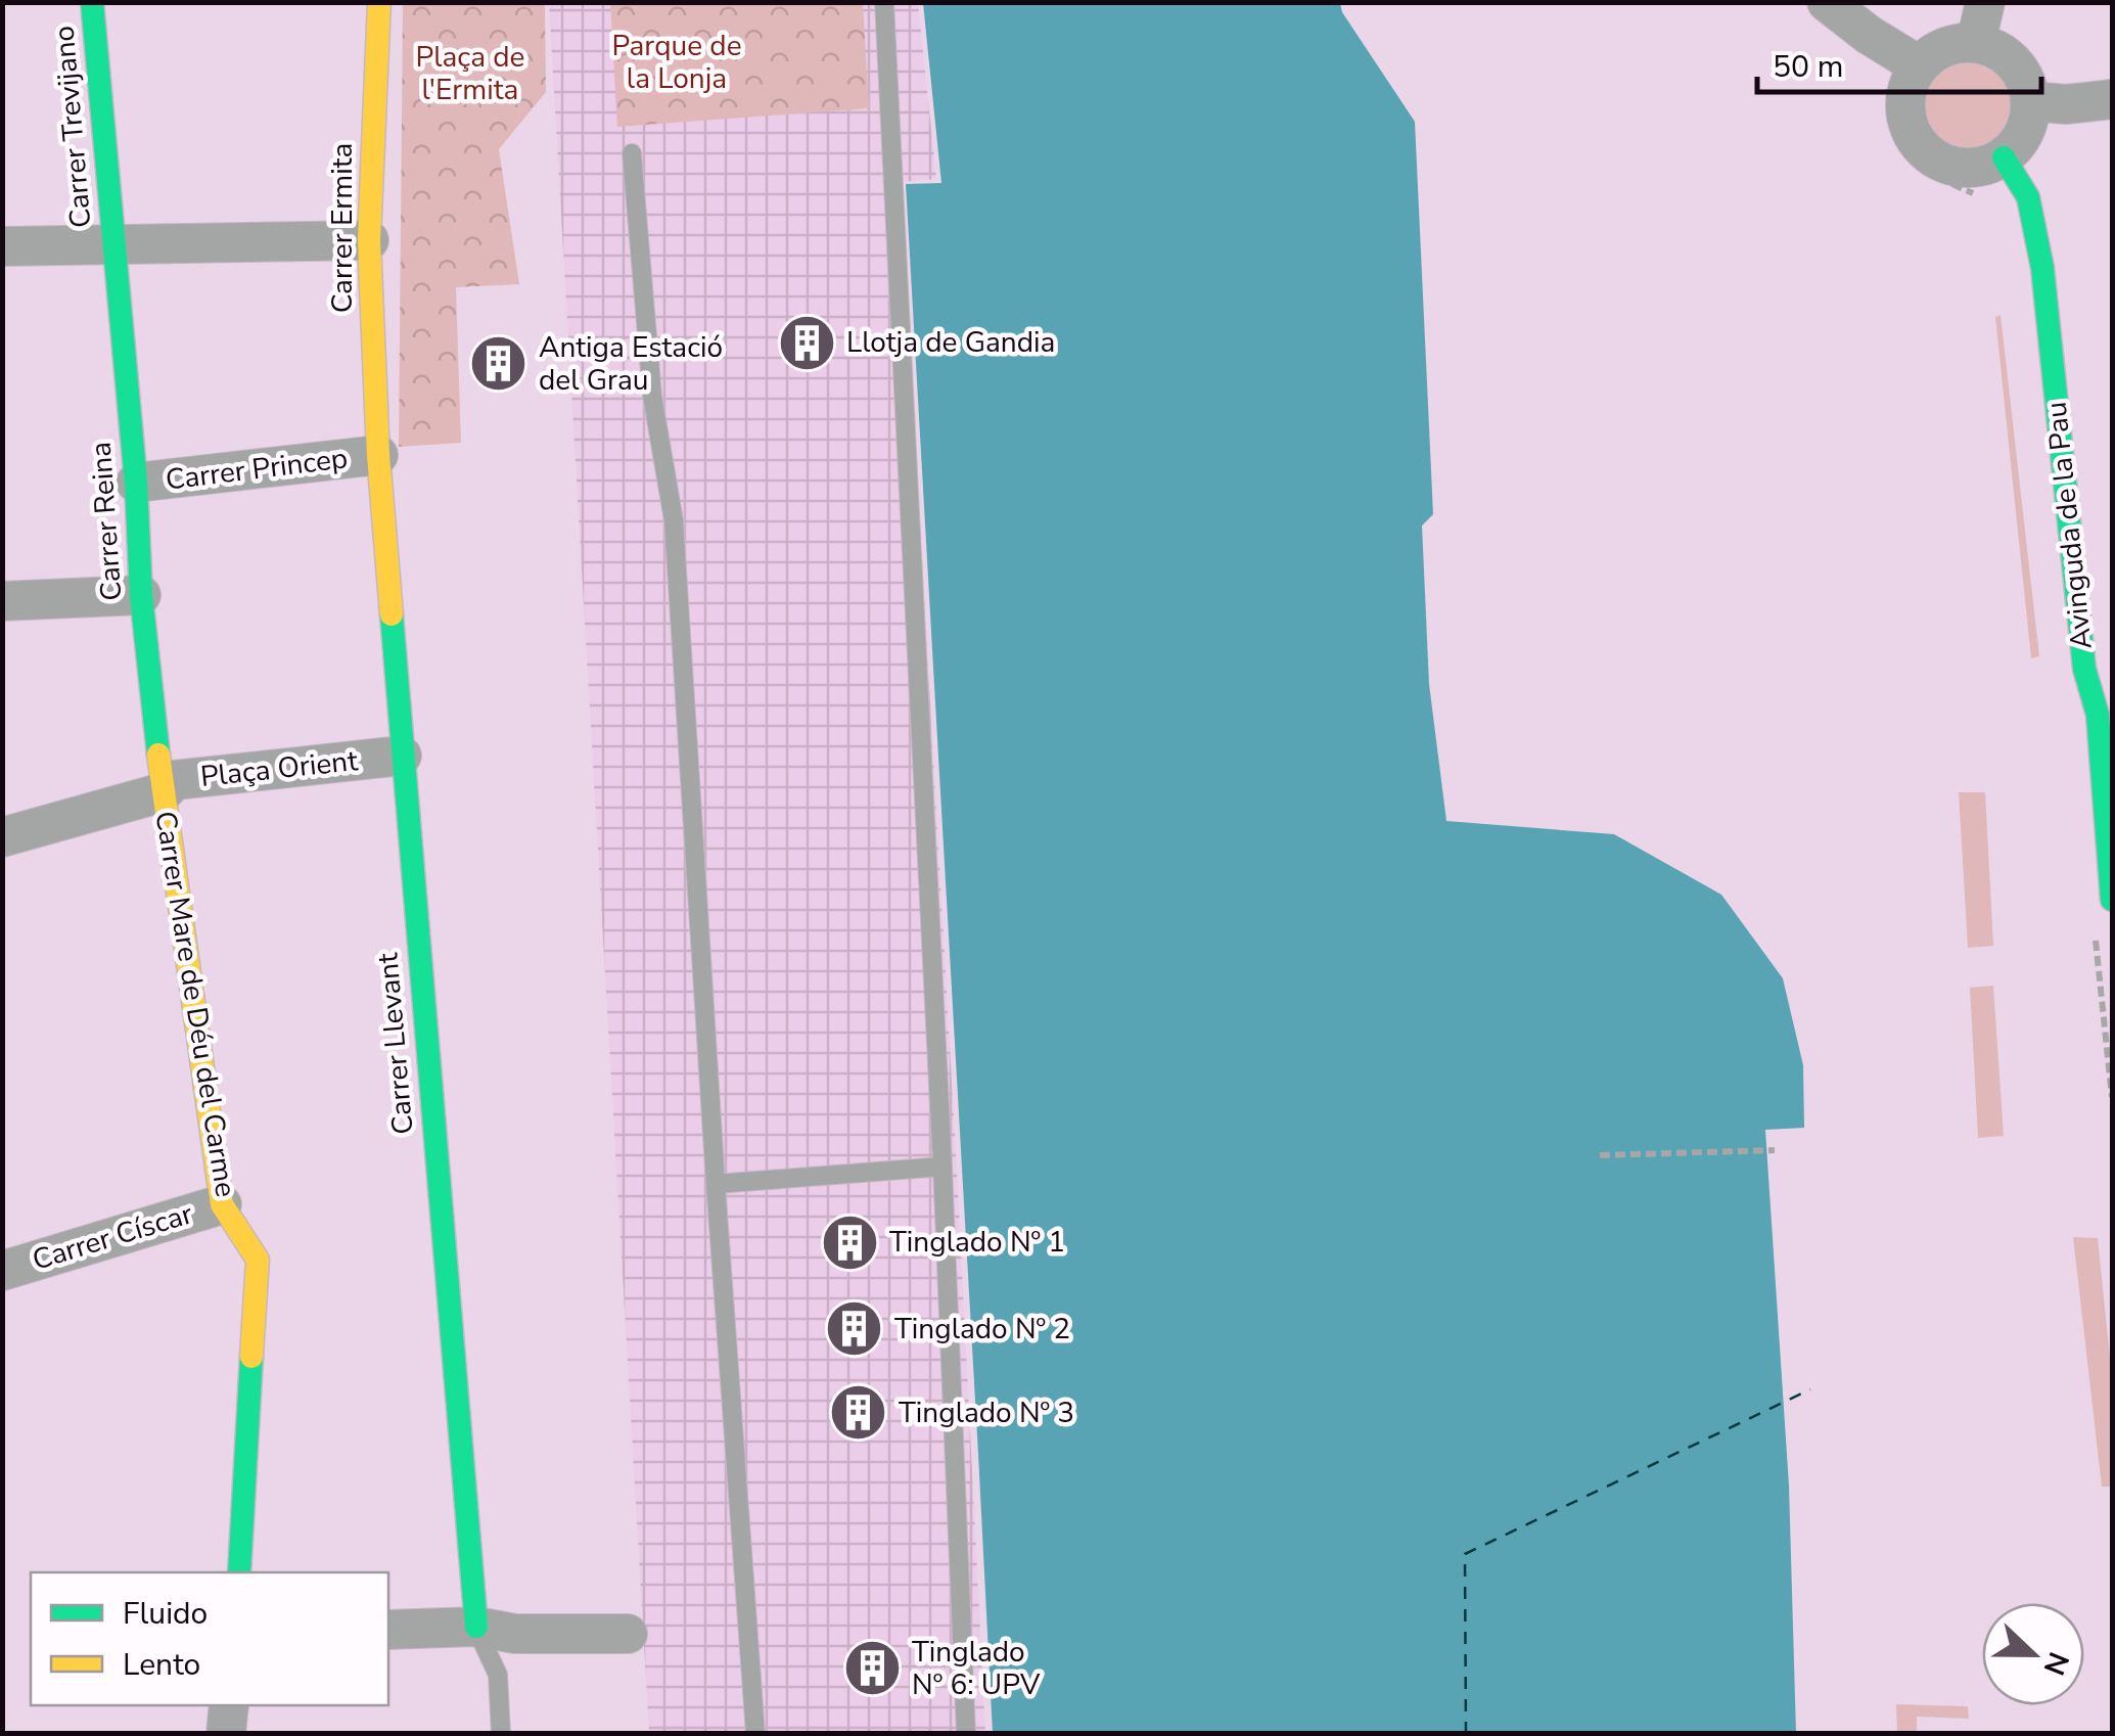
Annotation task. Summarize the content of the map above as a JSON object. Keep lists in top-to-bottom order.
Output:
{
  "streets": {
    "street": [
      "Carrer Trevijano",
      "Carrer Ermita",
      "Carrer Princep",
      "Carrer Reina",
      "Avinguda de la Pau",
      "Plaça Orient",
      "Carrer Mare de Déu del Carme",
      "Carrer Llevant",
      "Carrer Císcar"
    ]
  },
  "crossings": [
    ["Carrer Trevijano", "Carrer Reina"],
    ["Carrer Ermita", "Carrer Princep"],
    ["Carrer Ermita", "Carrer Llevant"],
    ["Carrer Princep", "Carrer Reina"],
    ["Carrer Princep", "Carrer Llevant"],
    ["Carrer Reina", "Plaça Orient"],
    ["Carrer Reina", "Carrer Mare de Déu del Carme"],
    ["Plaça Orient", "Carrer Mare de Déu del Carme"],
    ["Plaça Orient", "Carrer Llevant"],
    ["Carrer Mare de Déu del Carme", "Carrer Císcar"]
  ],
  "parks": ["Parque de la Lonja", "Plaça de l'Ermita"],
  "places": {
    "building": [
      "Llotja de Gandia",
      "Antiga Estació del Grau",
      "Tinglado Nº 1",
      "Tinglado Nº 2",
      "Tinglado Nº 3",
      "Tinglado Nº 6: UPV"
    ]
  },
  "legend": ["Fluido", "Lento"],
  "scale_bar": "50 m",
  "north": "right"
}
